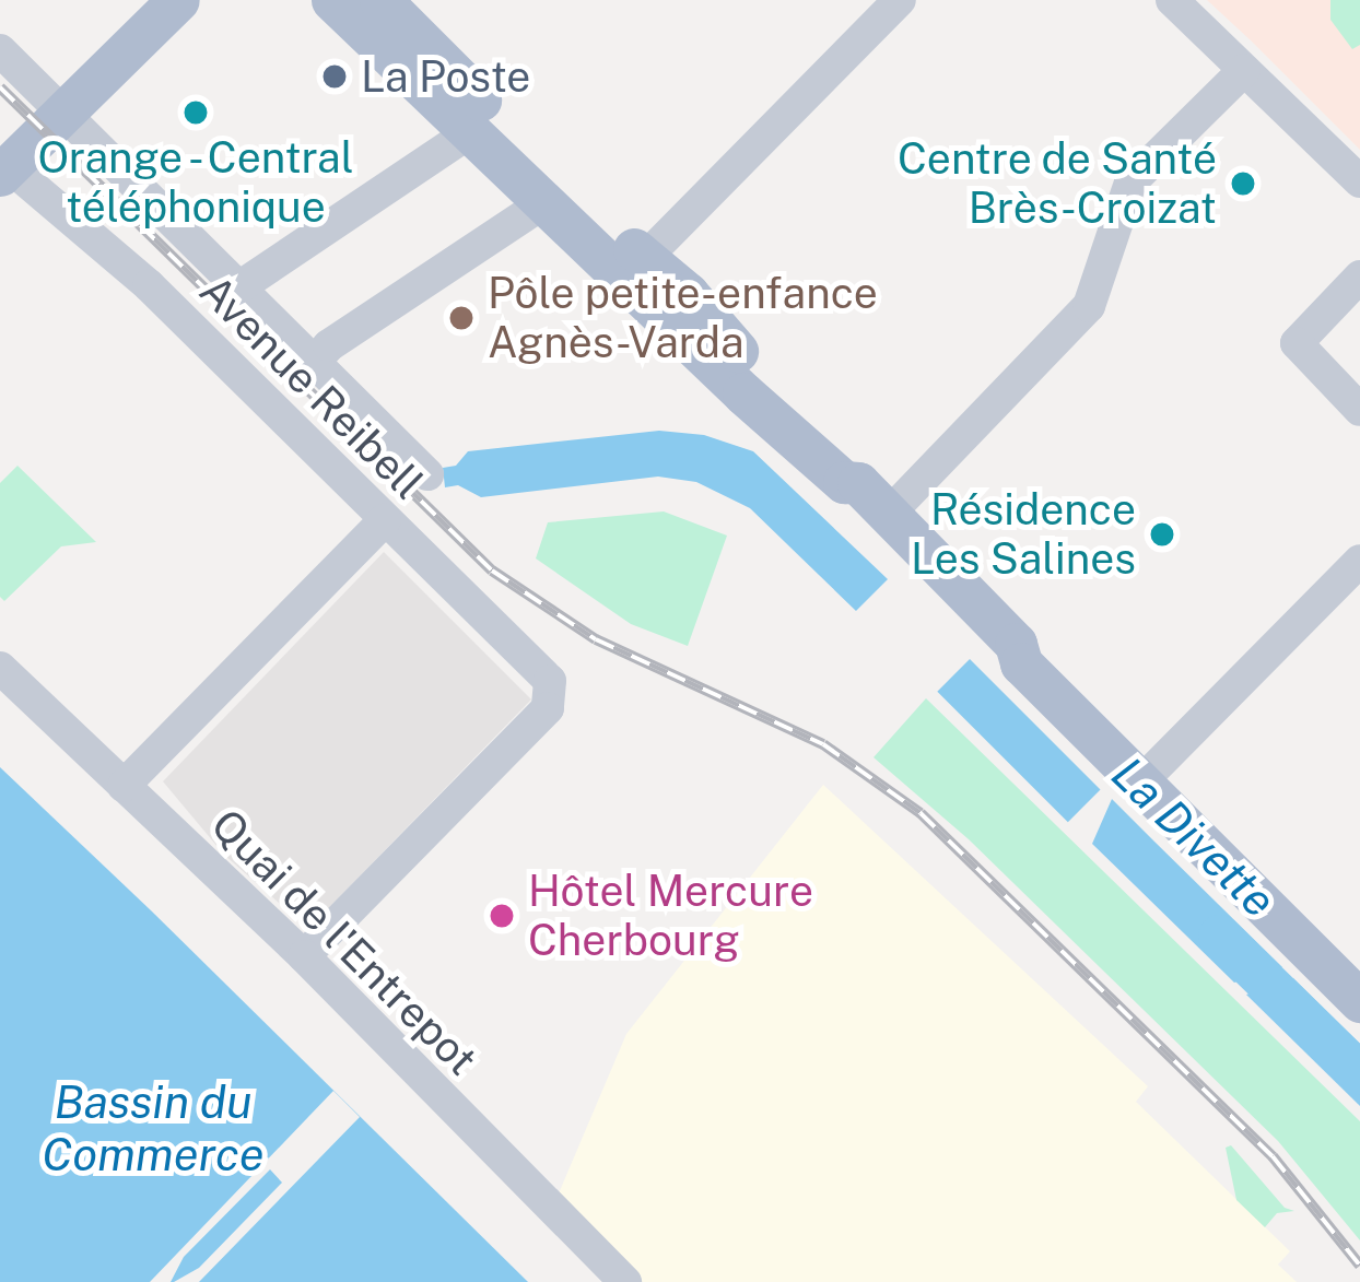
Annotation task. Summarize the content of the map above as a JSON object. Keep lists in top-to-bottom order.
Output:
{
  "streets": {
    "street": ["Avenue Reibell", "Quai de l'Entrepot"]
  },
  "crossings": [
    ["Avenue Reibell", "Quai de l'Entrepot"]
  ],
  "water": ["La Divette", "Bassin du Commerce"],
  "places": [
    "La Poste",
    "Orange - Central téléphonique",
    "Centre de Santé Brès-Croizat",
    "Pôle petite-enfance Agnès-Varda",
    "Résidence Les Salines",
    "Hôtel Mercure Cherbourg"
  ]
}
